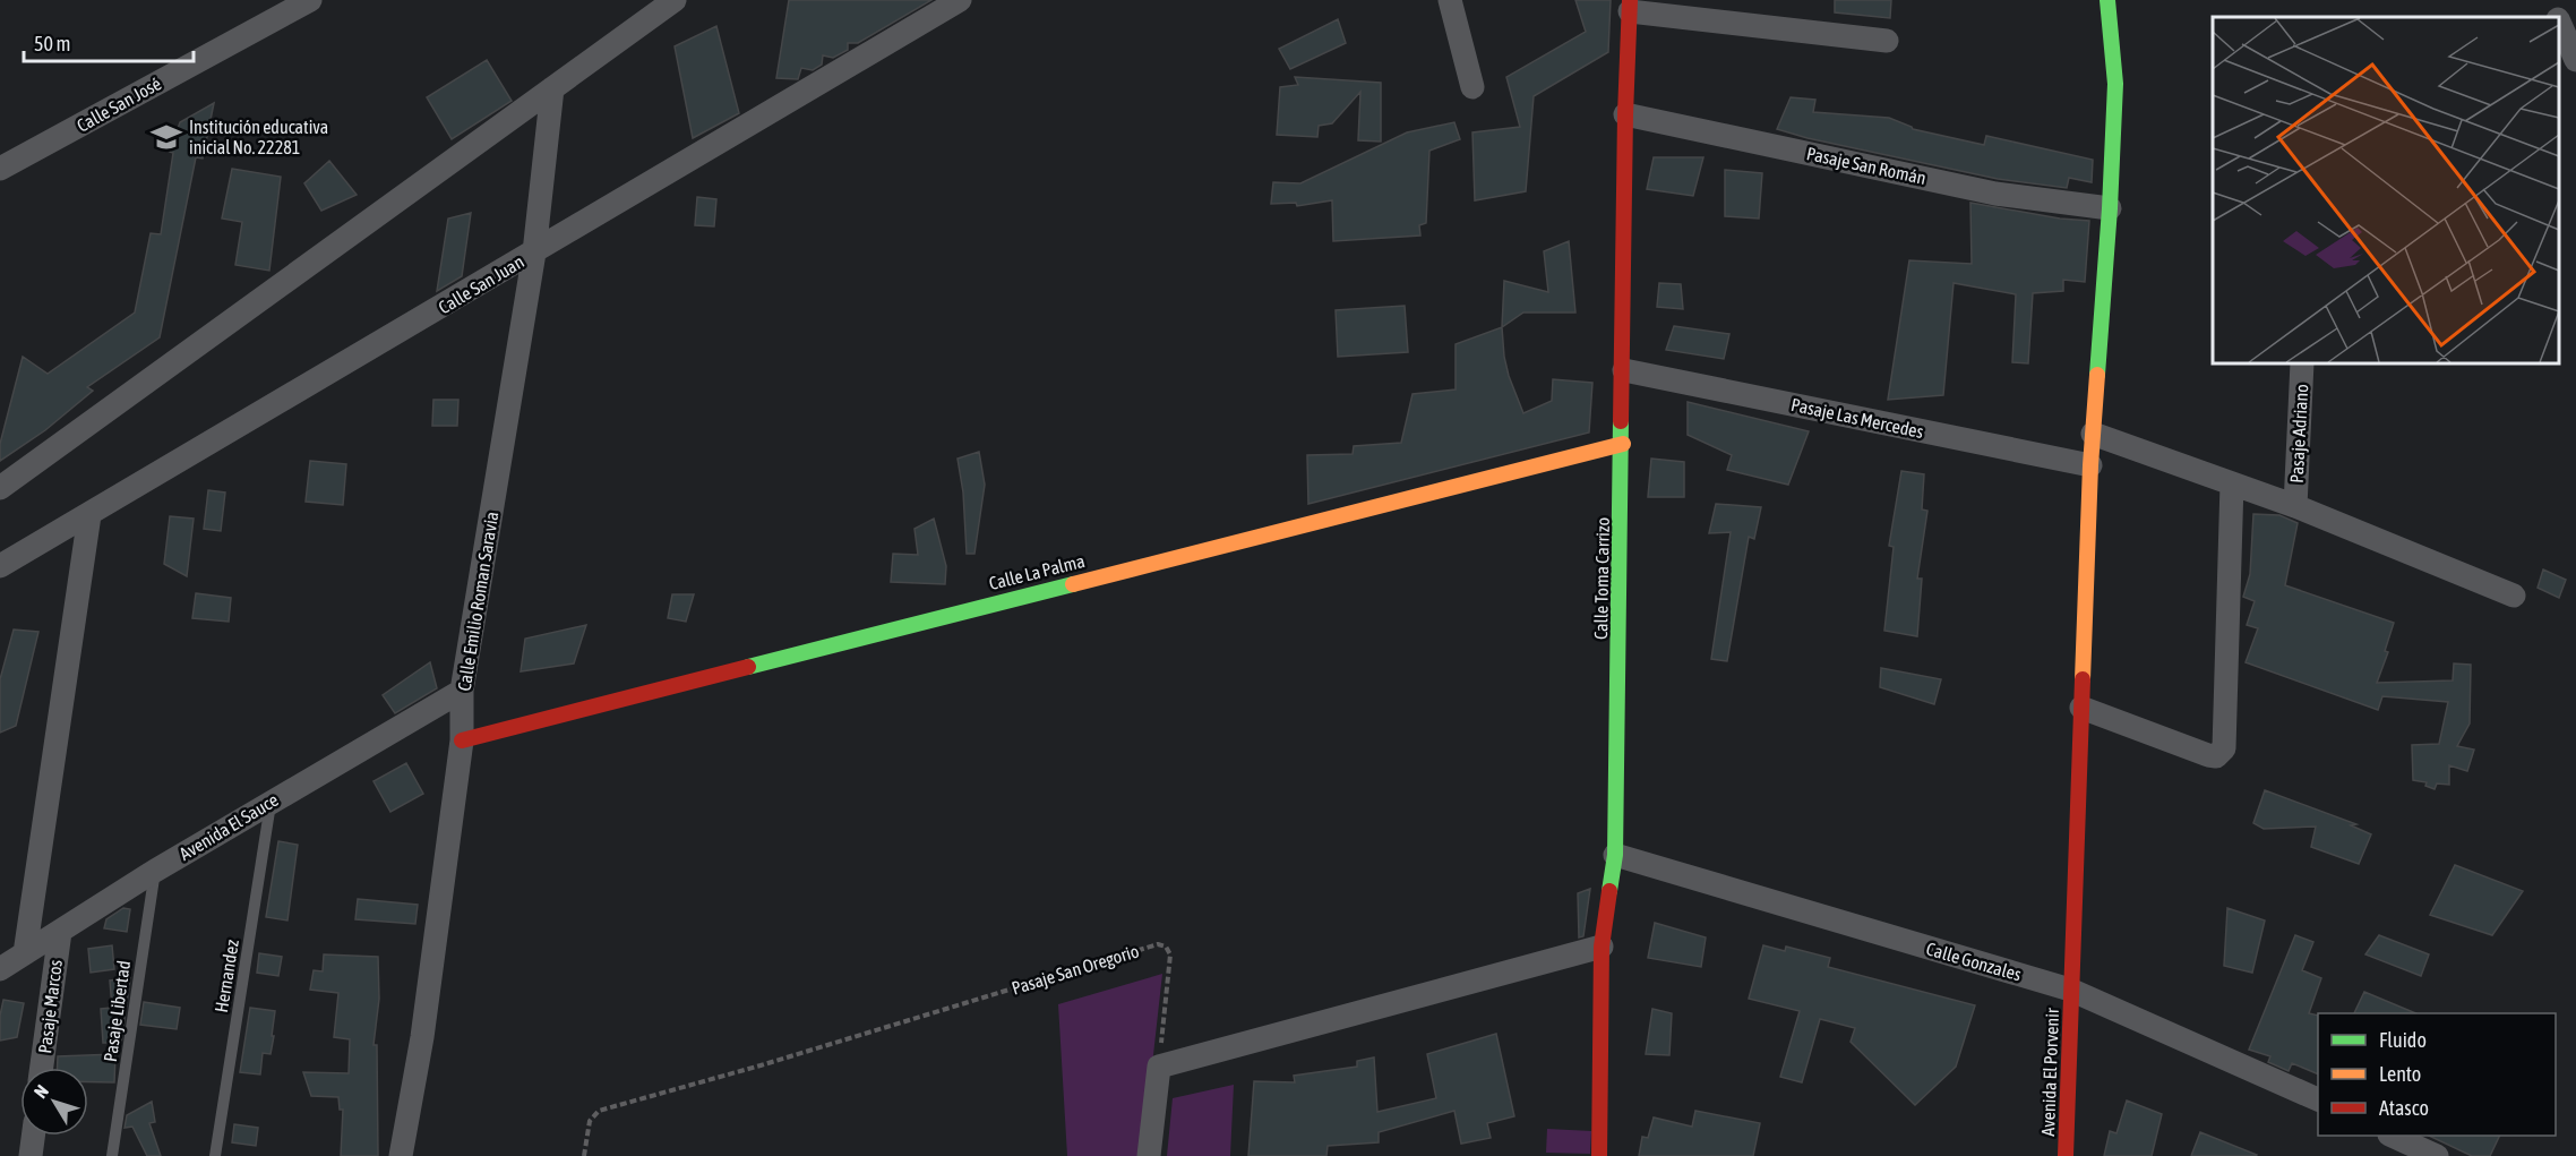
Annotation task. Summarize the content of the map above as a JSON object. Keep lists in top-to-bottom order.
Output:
{
  "streets": {
    "street": [
      "Calle San José",
      "Pasaje San Román",
      "Calle San Juan",
      "Pasaje Las Mercedes",
      "Pasaje Adriano",
      "Calle La Palma",
      "Calle Toma Carrizo",
      "Calle Emilio Roman Saravia",
      "Avenida El Sauce",
      "Calle Gonzales",
      "Pasaje Marcos",
      "Avenida El Porvenir"
    ],
    "lane": ["Hernandez", "Pasaje Libertad"],
    "path": ["Pasaje San Oregorio"]
  },
  "crossings": [
    ["Pasaje San Román", "Calle Toma Carrizo"],
    ["Pasaje San Román", "Avenida El Porvenir"],
    ["Calle San Juan", "Calle Emilio Roman Saravia"],
    ["Pasaje Las Mercedes", "Calle Toma Carrizo"],
    ["Pasaje Las Mercedes", "Avenida El Porvenir"],
    ["Calle La Palma", "Calle Toma Carrizo"],
    ["Calle La Palma", "Calle Emilio Roman Saravia"],
    ["Calle Toma Carrizo", "Calle Gonzales"],
    ["Calle Emilio Roman Saravia", "Avenida El Sauce"],
    ["Avenida El Sauce", "Hernandez"],
    ["Avenida El Sauce", "Pasaje Marcos"],
    ["Avenida El Sauce", "Pasaje Libertad"],
    ["Calle Gonzales", "Avenida El Porvenir"]
  ],
  "places": {
    "school or university": ["Institución educativa inicial No. 22281"]
  },
  "legend": ["Fluido", "Lento", "Atasco"],
  "scale_bar": "50 m",
  "north": "top left"
}
